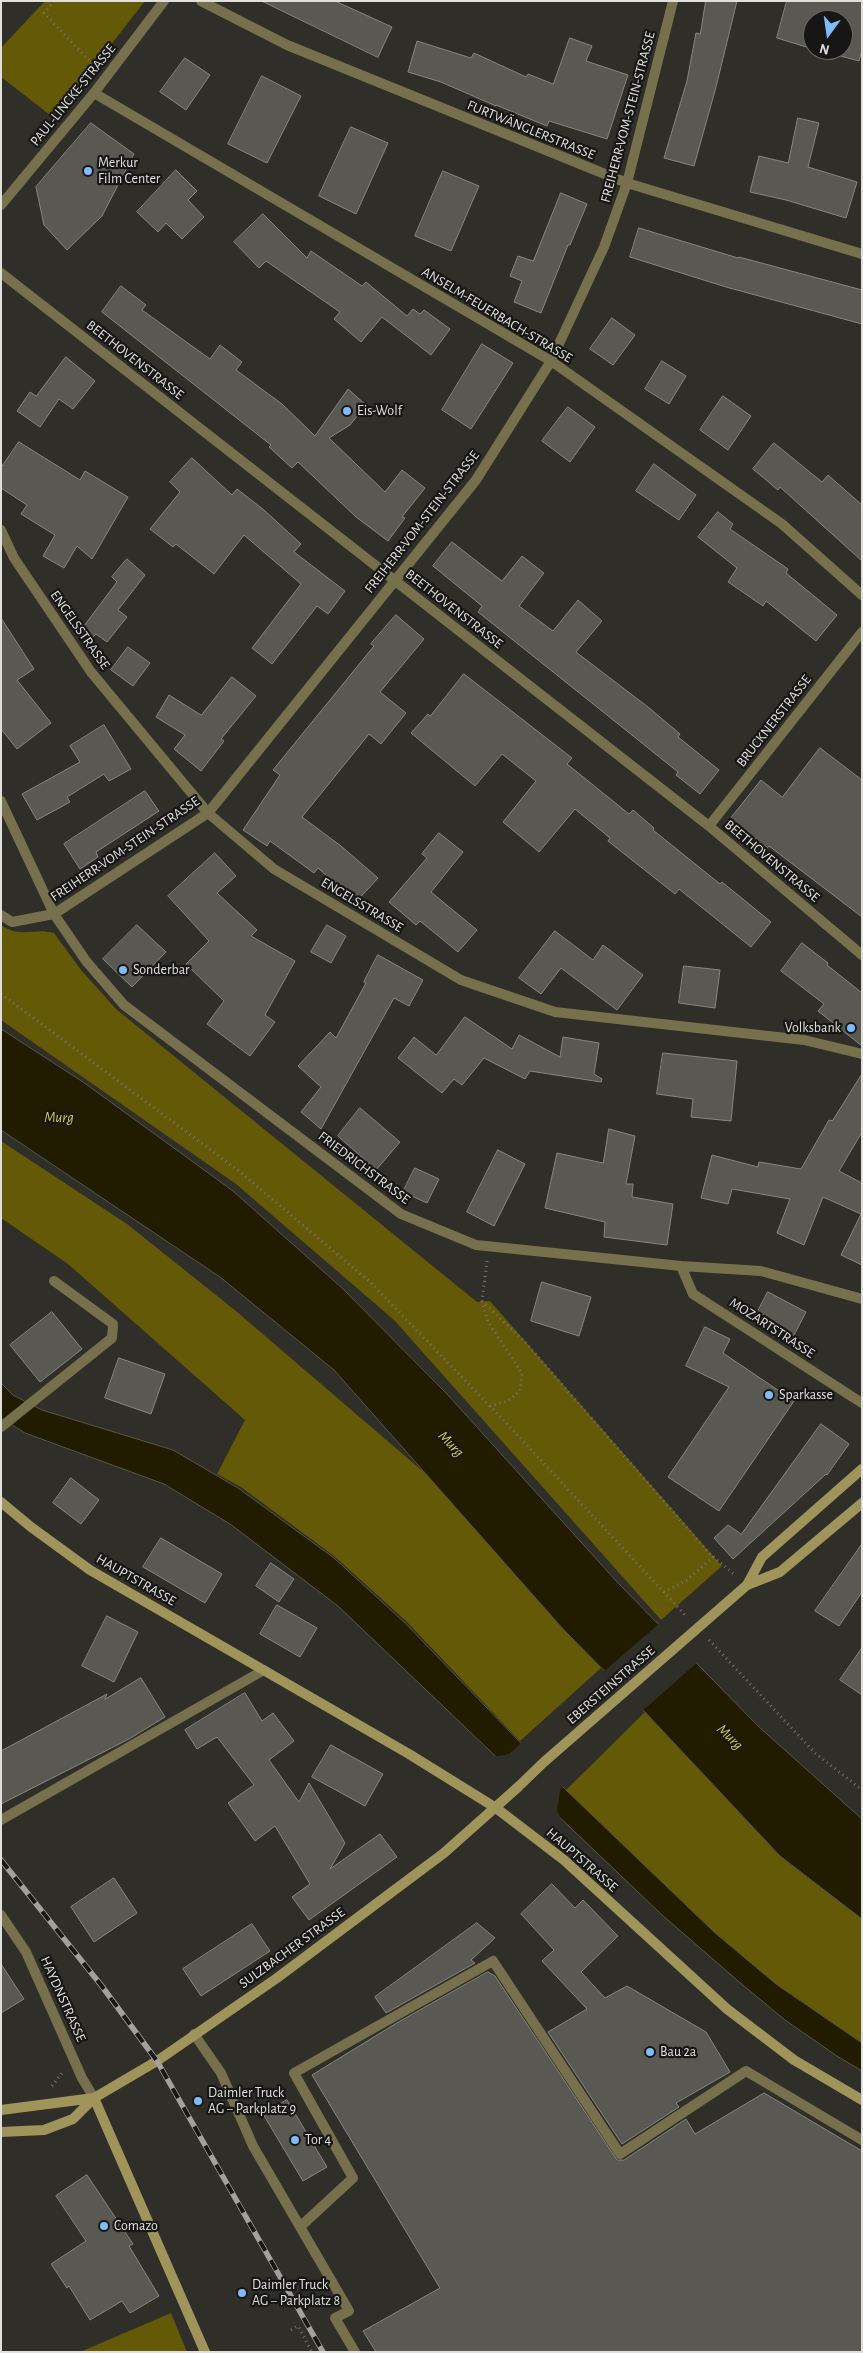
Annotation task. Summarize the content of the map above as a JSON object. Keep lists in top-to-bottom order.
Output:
{
  "streets": {
    "street": [
      "PAUL-LINCKE-STRASSE",
      "FREIHERR-VOM-STEIN-STRASSE",
      "FURTWÄNGLERSTRASSE",
      "ANSELM-FEUERBACH-STRASSE",
      "BEETHOVENSTRASSE",
      "ENGELSSTRASSE",
      "BRUCKNERSTRASSE",
      "FRIEDRICHSTRASSE",
      "MOZARTSTRASSE",
      "HAUPTSTRASSE",
      "EBERSTEINSTRASSE",
      "SULZBACHER STRASSE",
      "HAYDNSTRASSE"
    ]
  },
  "crossings": [
    ["PAUL-LINCKE-STRASSE", "ANSELM-FEUERBACH-STRASSE"],
    ["FREIHERR-VOM-STEIN-STRASSE", "FURTWÄNGLERSTRASSE"],
    ["FREIHERR-VOM-STEIN-STRASSE", "ANSELM-FEUERBACH-STRASSE"],
    ["FREIHERR-VOM-STEIN-STRASSE", "BEETHOVENSTRASSE"],
    ["FREIHERR-VOM-STEIN-STRASSE", "ENGELSSTRASSE"],
    ["FREIHERR-VOM-STEIN-STRASSE", "FRIEDRICHSTRASSE"],
    ["BEETHOVENSTRASSE", "BRUCKNERSTRASSE"],
    ["FRIEDRICHSTRASSE", "MOZARTSTRASSE"],
    ["HAUPTSTRASSE", "EBERSTEINSTRASSE"],
    ["HAUPTSTRASSE", "SULZBACHER STRASSE"],
    ["EBERSTEINSTRASSE", "SULZBACHER STRASSE"],
    ["SULZBACHER STRASSE", "HAYDNSTRASSE"]
  ],
  "water": ["Murg"],
  "places": [
    "Merkur Film Center",
    "Eis-Wolf",
    "Sonderbar",
    "Volksbank",
    "Sparkasse",
    "Bau 2a",
    "Daimler Truck AG − Parkplatz 9",
    "Tor 4",
    "Comazo",
    "Daimler Truck AG − Parkplatz 8"
  ],
  "north": "bottom"
}
